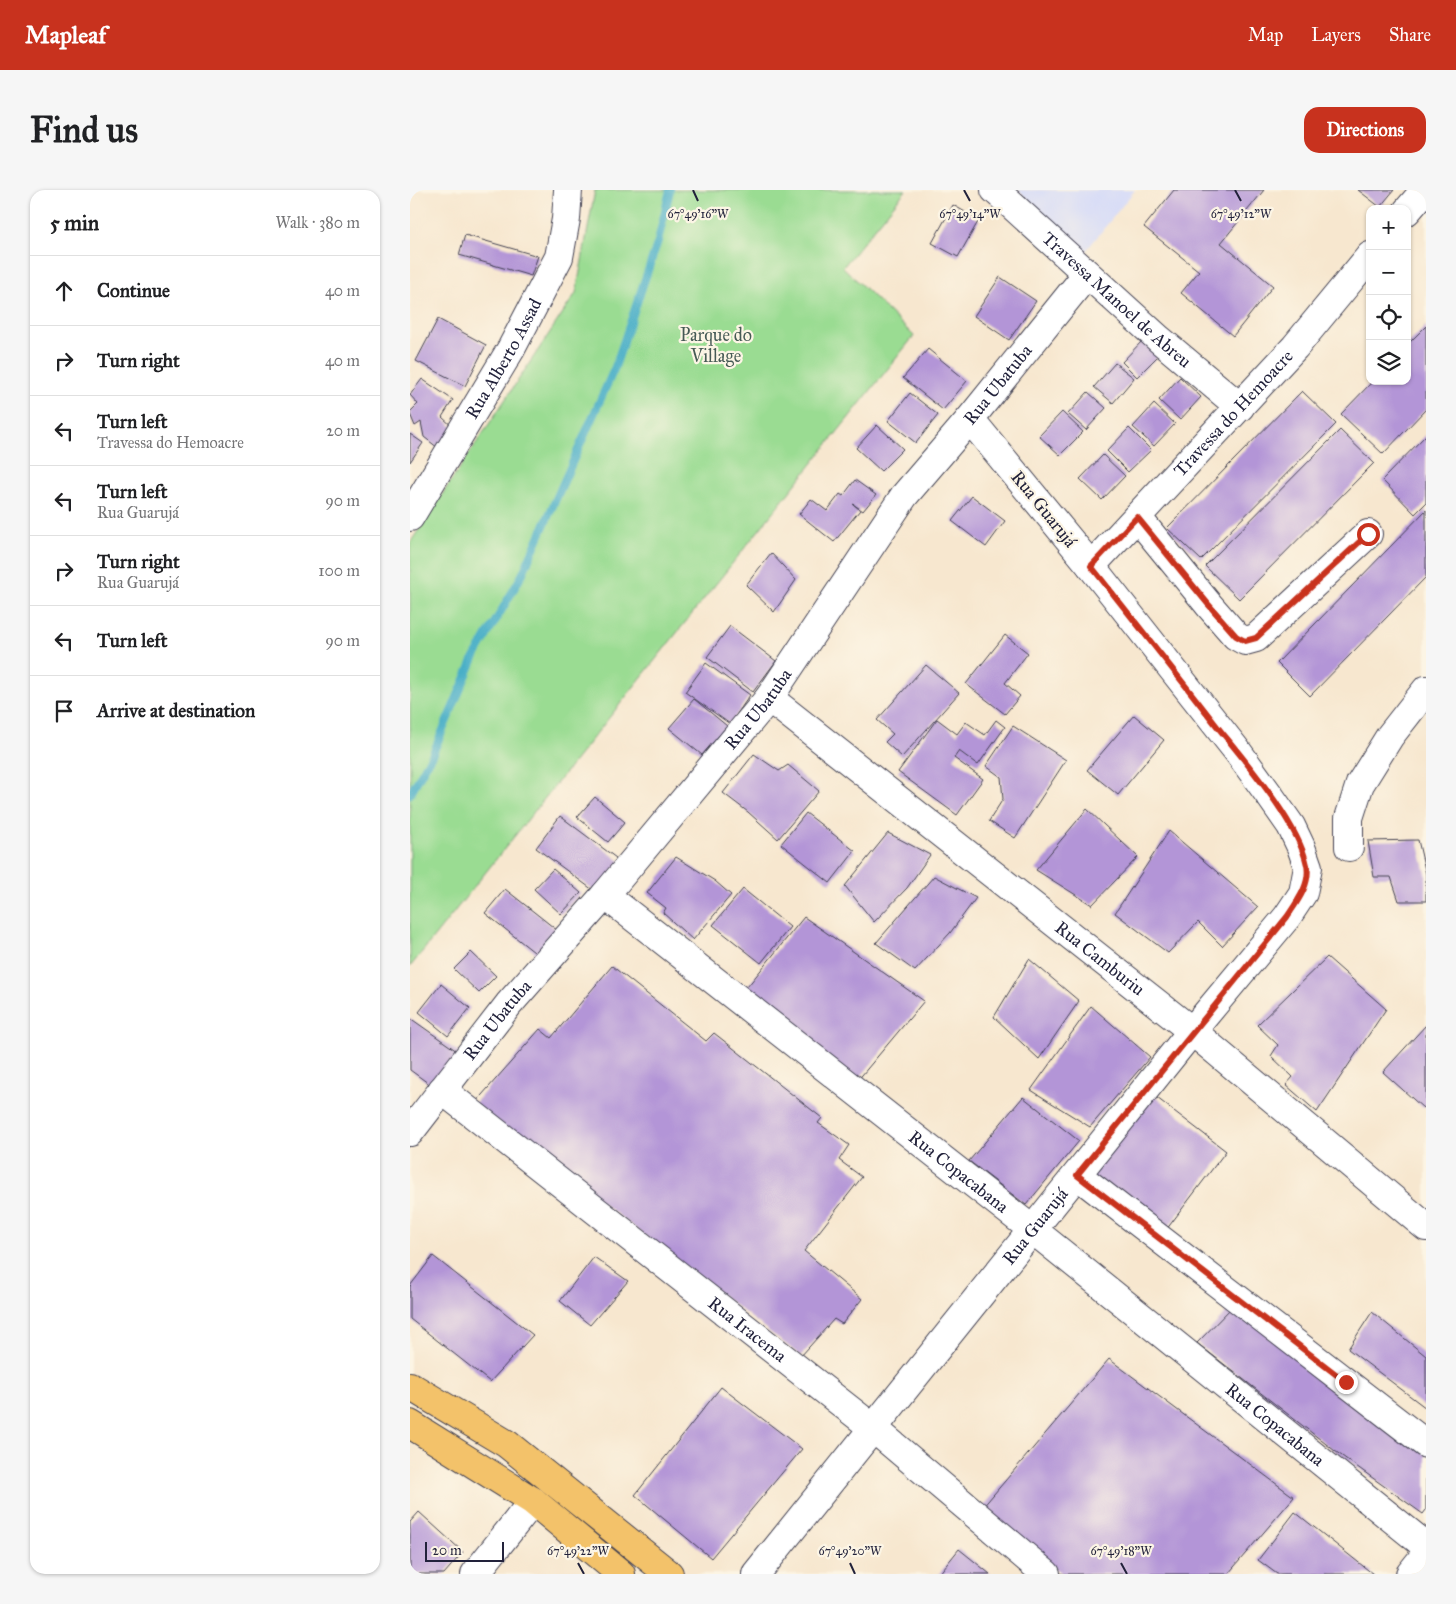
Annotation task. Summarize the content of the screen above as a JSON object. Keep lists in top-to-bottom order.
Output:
{
  "streets": {
    "street": [
      "Travessa Manoel de Abreu",
      "Rua Alberto Assad",
      "Rua Ubatuba",
      "Travessa do Hemoacre",
      "Rua Guarujá",
      "Rua Camburiu",
      "Rua Copacabana",
      "Rua Iracema"
    ]
  },
  "crossings": [
    ["Travessa Manoel de Abreu", "Rua Ubatuba"],
    ["Travessa Manoel de Abreu", "Travessa do Hemoacre"],
    ["Rua Ubatuba", "Rua Guarujá"],
    ["Rua Ubatuba", "Rua Camburiu"],
    ["Rua Ubatuba", "Rua Copacabana"],
    ["Rua Ubatuba", "Rua Iracema"],
    ["Travessa do Hemoacre", "Rua Guarujá"],
    ["Rua Guarujá", "Rua Camburiu"],
    ["Rua Guarujá", "Rua Copacabana"],
    ["Rua Guarujá", "Rua Iracema"]
  ],
  "parks": ["Parque do Village"],
  "scale_bar": "20 m",
  "page": {
    "header": "Mapleaf",
    "nav": ["Map", "Layers", "Share"],
    "buttons": "Directions",
    "title": "Find us",
    "heading": ["5 min", "Walk · 380 m"],
    "map_buttons": ["+", "−"],
    "list": [
      ["Continue", "40 m"],
      ["Turn right", "40 m"],
      ["Turn left", "Travessa do Hemoacre", "20 m"],
      ["Turn left", "Rua Guarujá", "90 m"],
      ["Turn right", "Rua Guarujá", "100 m"],
      ["Turn left", "90 m"],
      "Arrive at destination"
    ],
    "scale": "20 m"
  },
  "coordinates": [
    "67°49'16\"W",
    "67°49'14\"W",
    "67°49'12\"W",
    "67°49'22\"W",
    "67°49'20\"W",
    "67°49'18\"W"
  ]
}
